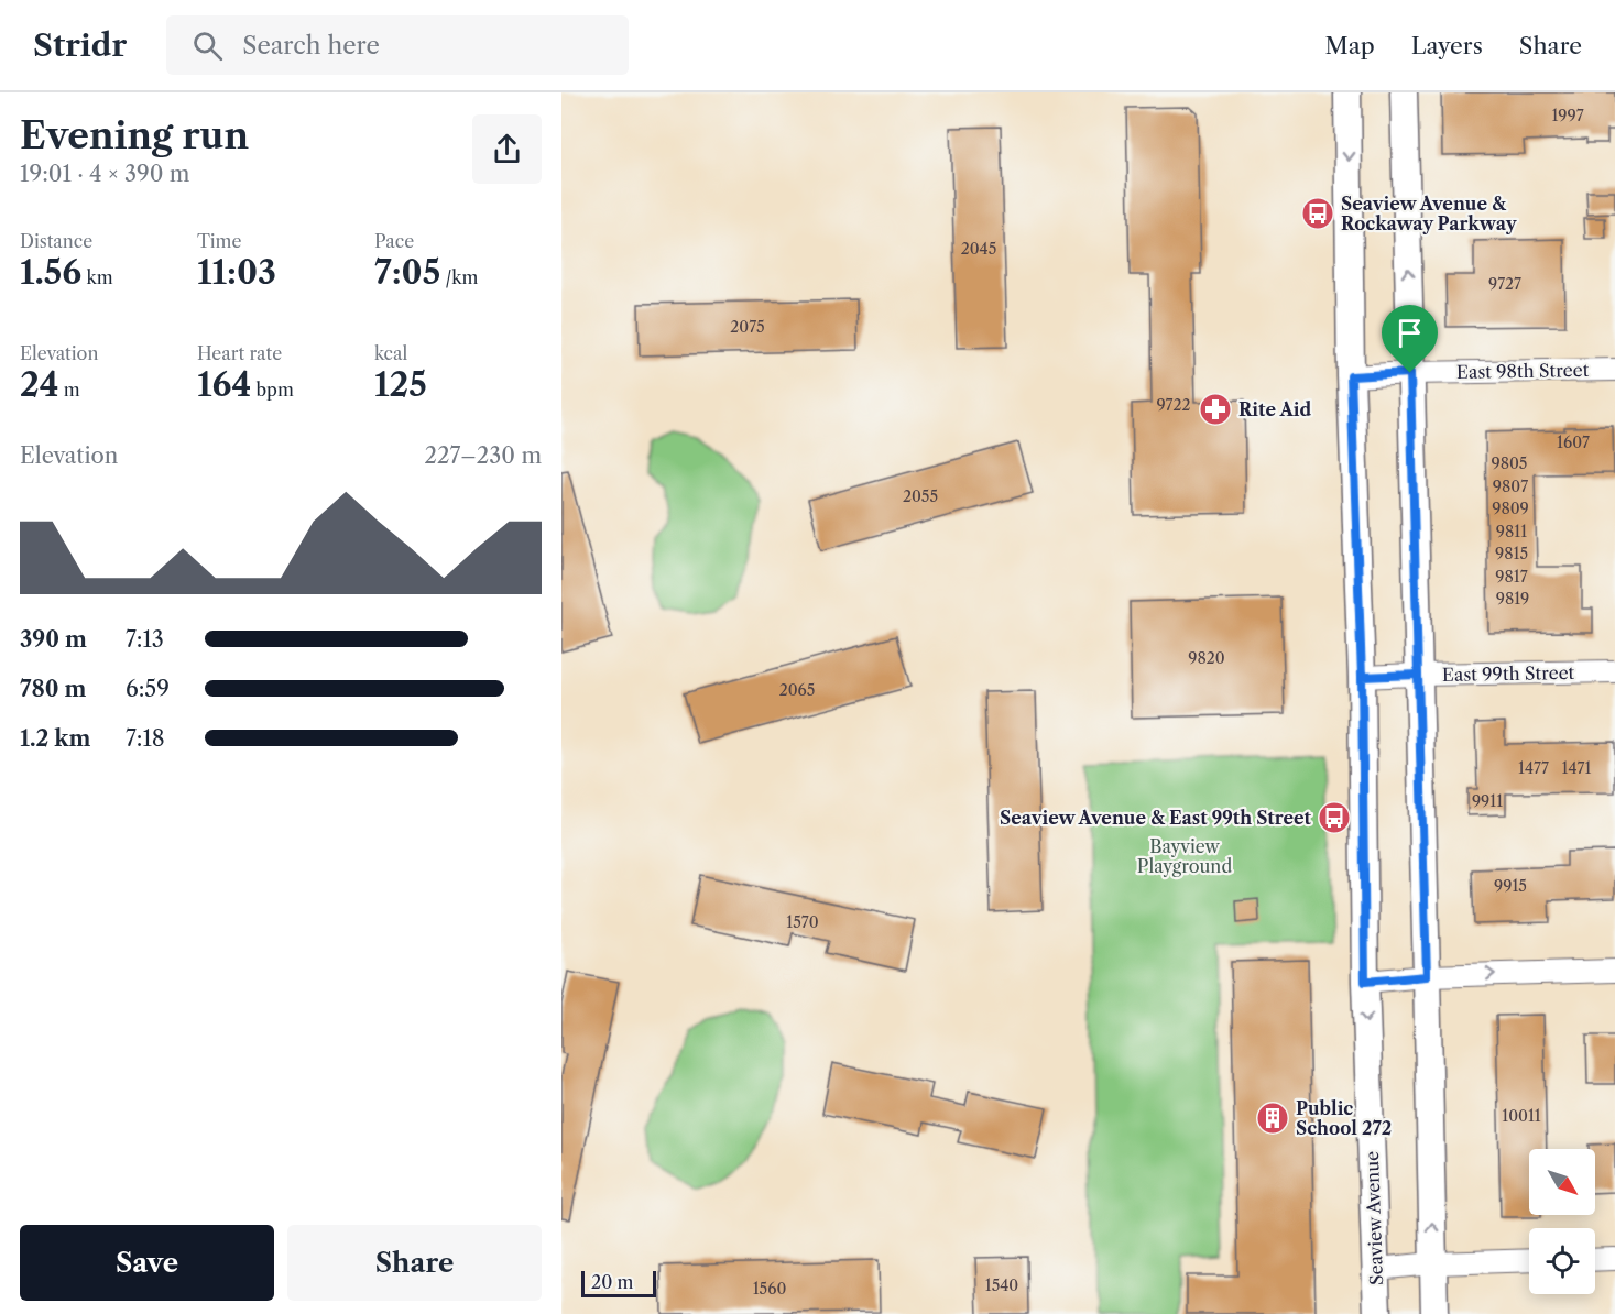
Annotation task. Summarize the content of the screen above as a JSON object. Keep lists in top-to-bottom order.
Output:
{
  "streets": {
    "street": ["East 98th Street", "East 99th Street", "Seaview Avenue"]
  },
  "crossings": [
    ["East 98th Street", "Seaview Avenue"],
    ["East 99th Street", "Seaview Avenue"]
  ],
  "parks": ["Bayview Playground"],
  "places": {
    "bus stop": ["Seaview Avenue & Rockaway Parkway", "Seaview Avenue & East 99th Street"],
    "pharmacy": ["Rite Aid"],
    "building": ["Public School 272"]
  },
  "house_numbers": [
    "1997",
    "2045",
    "9727",
    "2075",
    "9722",
    "1607",
    "9805",
    "9807",
    "2055",
    "9809",
    "9811",
    "9815",
    "9817",
    "9819",
    "9820",
    "2065",
    "1477",
    "1471",
    "9911",
    "9915",
    "1570",
    "10011",
    "1540",
    "1560"
  ],
  "scale_bar": "20 m",
  "north": "bottom right",
  "page": {
    "header": "Stridr",
    "search": "Search here",
    "nav": ["Map", "Layers", "Share"],
    "heading": ["Evening run", "19:01 · 4 × 390 m"],
    "stats": [
      ["Distance", "1.56 km"],
      ["Time", "11:03"],
      ["Pace", "7:05 /km"],
      ["Elevation", "24 m"],
      ["Heart rate", "164 bpm"],
      ["kcal", "125"]
    ],
    "chart": ["Elevation", "227–230 m"],
    "list": [
      {
        "name": "390 m",
        "note": "7:13"
      },
      {
        "name": "780 m",
        "note": "6:59"
      },
      {
        "name": "1.2 km",
        "note": "7:18"
      }
    ],
    "buttons": ["Save", "Share"],
    "scale": "20 m"
  }
}
